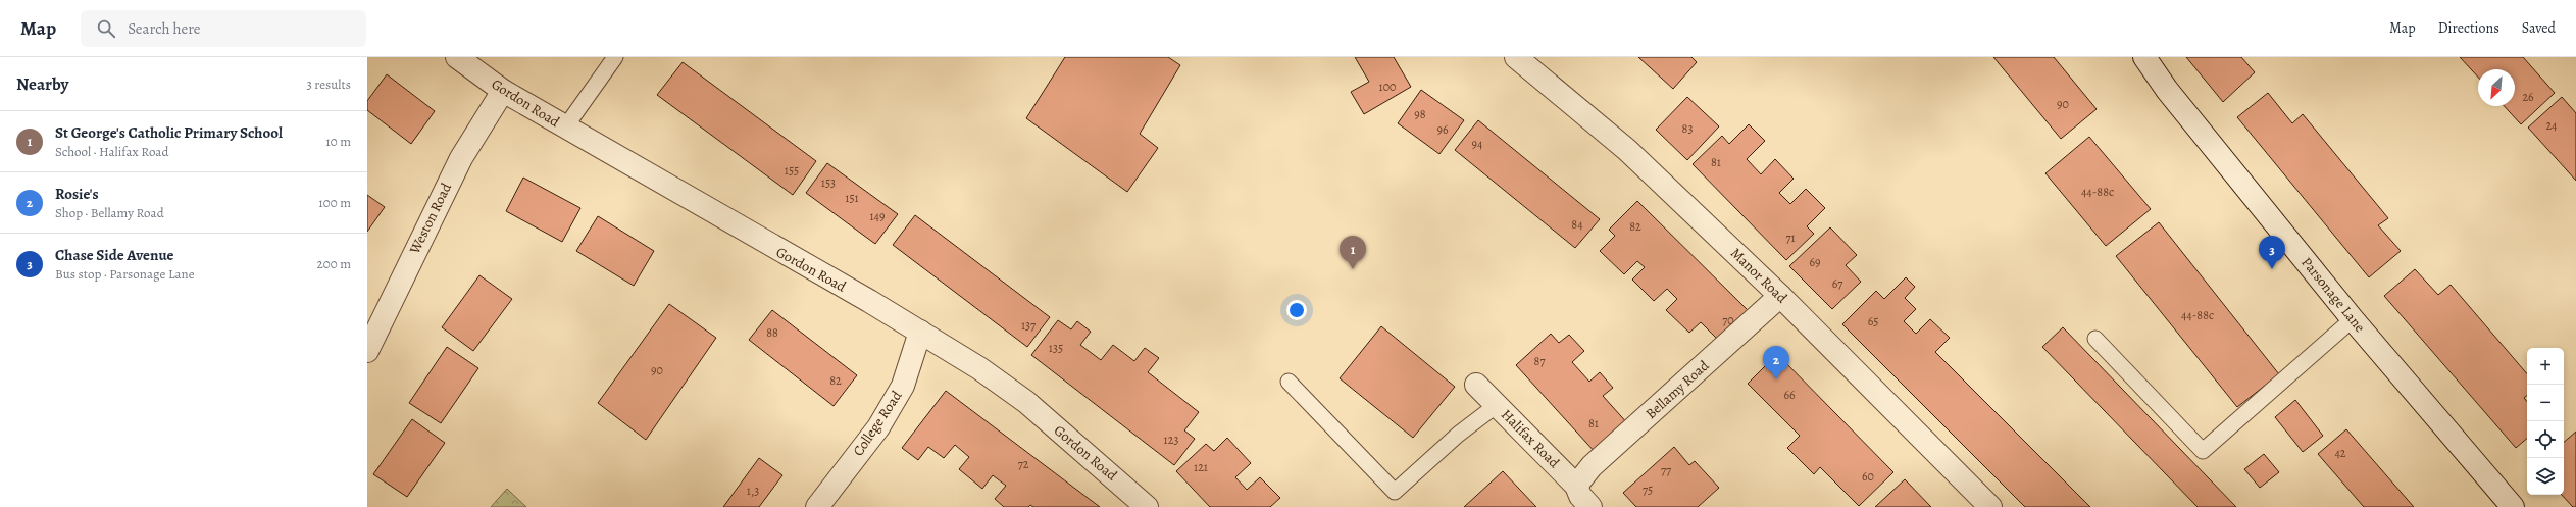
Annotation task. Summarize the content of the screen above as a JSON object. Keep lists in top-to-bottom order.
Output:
{
  "streets": {
    "street": [
      "Gordon Road",
      "Weston Road",
      "Manor Road",
      "Parsonage Lane",
      "Bellamy Road",
      "College Road",
      "Halifax Road"
    ]
  },
  "crossings": [
    ["Gordon Road", "Weston Road"],
    ["Gordon Road", "College Road"],
    ["Manor Road", "Bellamy Road"],
    ["Bellamy Road", "Halifax Road"]
  ],
  "house_numbers": [
    "100",
    "26",
    "90",
    "98",
    "24",
    "83",
    "96",
    "94",
    "81",
    "155",
    "153",
    "44-88c",
    "151",
    "149",
    "84",
    "82",
    "71",
    "69",
    "67",
    "44-88c",
    "70",
    "65",
    "137",
    "88",
    "135",
    "87",
    "90",
    "82",
    "66",
    "81",
    "123",
    "42",
    "72",
    "121",
    "77",
    "60",
    "75",
    "1,3"
  ],
  "north": "bottom left",
  "page": {
    "header": "Map",
    "search": "Search here",
    "nav": ["Map", "Directions", "Saved"],
    "heading": ["Nearby", "3 results"],
    "list": [
      {
        "mark": "1",
        "name": "St George's Catholic Primary School",
        "note": "School · Halifax Road",
        "value": "10 m"
      },
      {
        "mark": "2",
        "name": "Rosie's",
        "note": "Shop · Bellamy Road",
        "value": "100 m"
      },
      {
        "mark": "3",
        "name": "Chase Side Avenue",
        "note": "Bus stop · Parsonage Lane",
        "value": "200 m"
      }
    ],
    "pins": ["1", "3", "2"],
    "map_buttons": ["+", "−"]
  }
}
